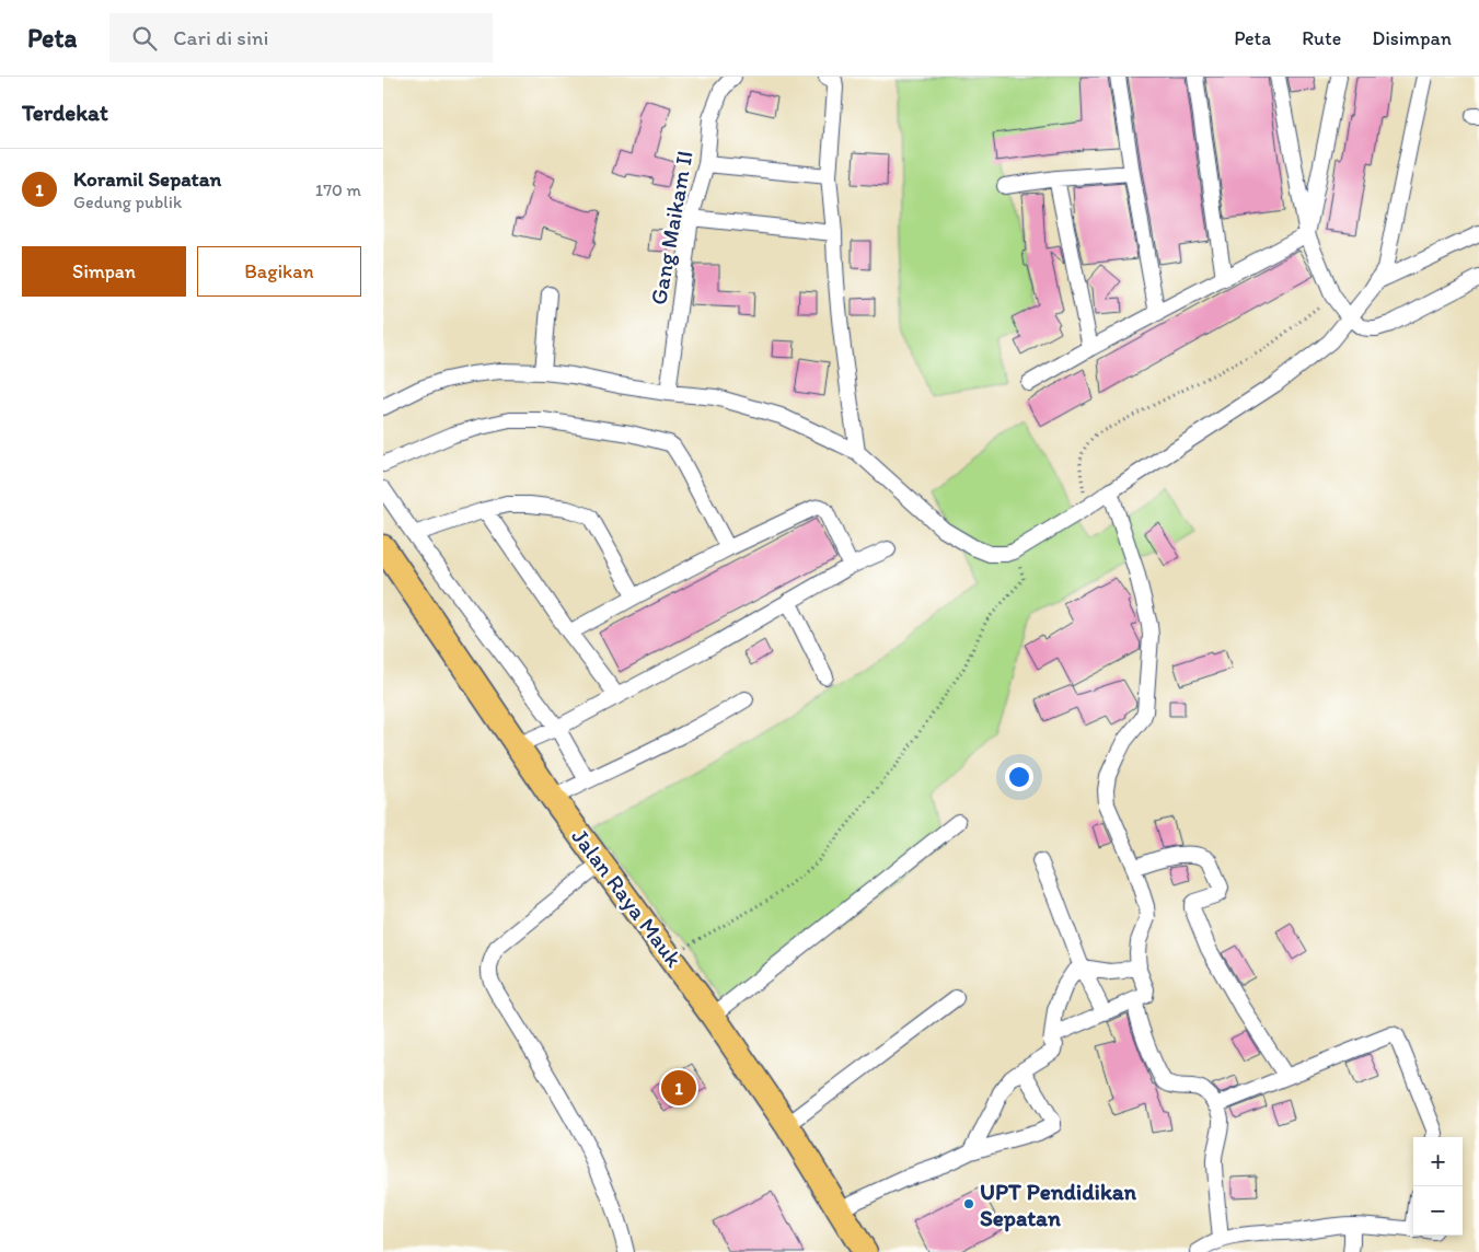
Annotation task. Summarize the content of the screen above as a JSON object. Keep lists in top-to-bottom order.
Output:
{
  "streets": {
    "main road": ["Jalan Raya Mauk"],
    "street": ["Gang Maikam II"]
  },
  "places": ["UPT Pendidikan Sepatan"],
  "page": {
    "header": "Peta",
    "search": "Cari di sini",
    "nav": ["Peta", "Rute", "Disimpan"],
    "heading": "Terdekat",
    "list": [
      {
        "mark": "1",
        "name": "Koramil Sepatan",
        "note": "Gedung publik",
        "value": "170 m"
      }
    ],
    "buttons": ["Simpan", "Bagikan"],
    "pins": "1",
    "map_buttons": ["+", "−"]
  }
}
